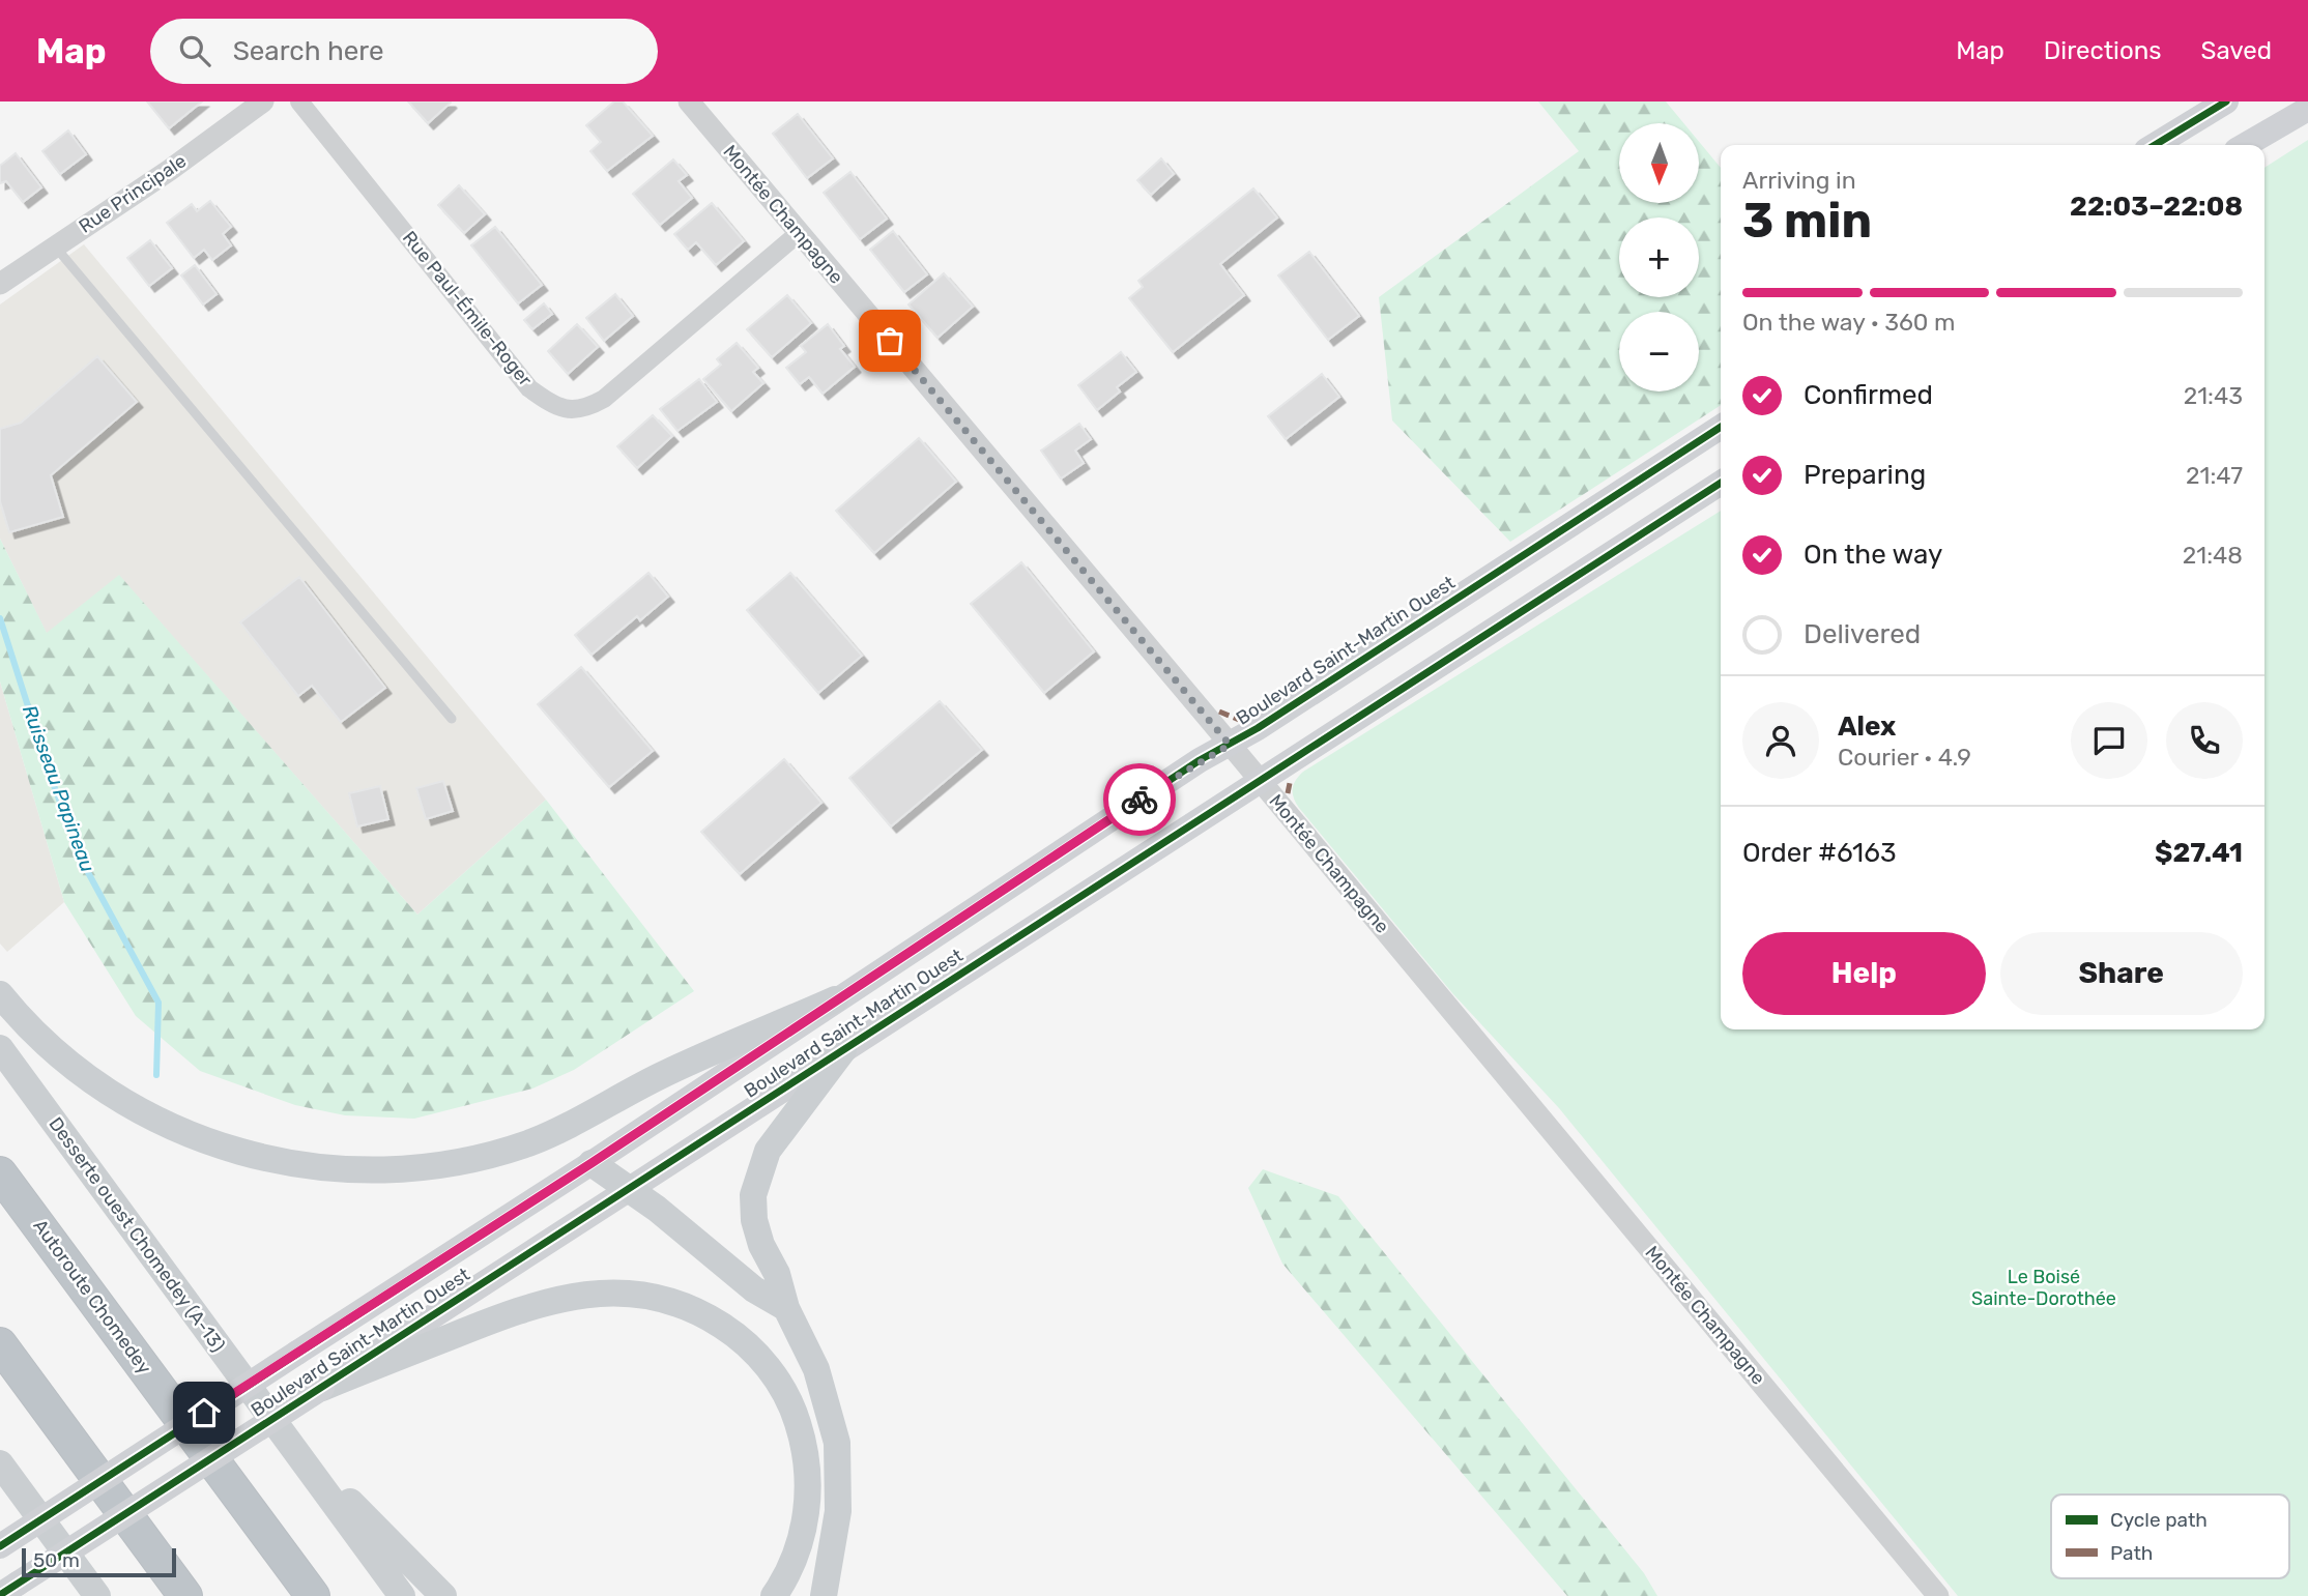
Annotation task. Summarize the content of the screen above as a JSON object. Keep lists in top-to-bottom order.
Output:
{
  "streets": {
    "highway": ["Autoroute Chomedey"],
    "main road": ["Boulevard Saint-Martin Ouest", "Desserte ouest Chomedey (A-13)"],
    "street": ["Rue Principale", "Montée Champagne", "Rue Paul-Émile-Roger"]
  },
  "crossings": [
    ["Montée Champagne", "Rue Paul-Émile-Roger"],
    ["Montée Champagne", "Boulevard Saint-Martin Ouest"]
  ],
  "water": ["Ruisseau Papineau"],
  "parks": ["Le Boisé Sainte-Dorothée"],
  "legend": ["Cycle path", "Path"],
  "scale_bar": "50 m",
  "north": "bottom",
  "page": {
    "header": "Map",
    "search": "Search here",
    "nav": ["Map", "Directions", "Saved"],
    "map_buttons": ["+", "−"],
    "heading": ["3 min", "Arriving in", "22:03–22:08"],
    "panel": [
      "Alex",
      "Courier · 4.9",
      "Order #6163",
      "$27.41"
    ],
    "bar": "On the way · 360 m",
    "list": [
      ["Confirmed", "21:43"],
      ["Preparing", "21:47"],
      ["On the way", "21:48"],
      "Delivered"
    ],
    "buttons": ["Help", "Share"],
    "scale": "50 m"
  }
}
